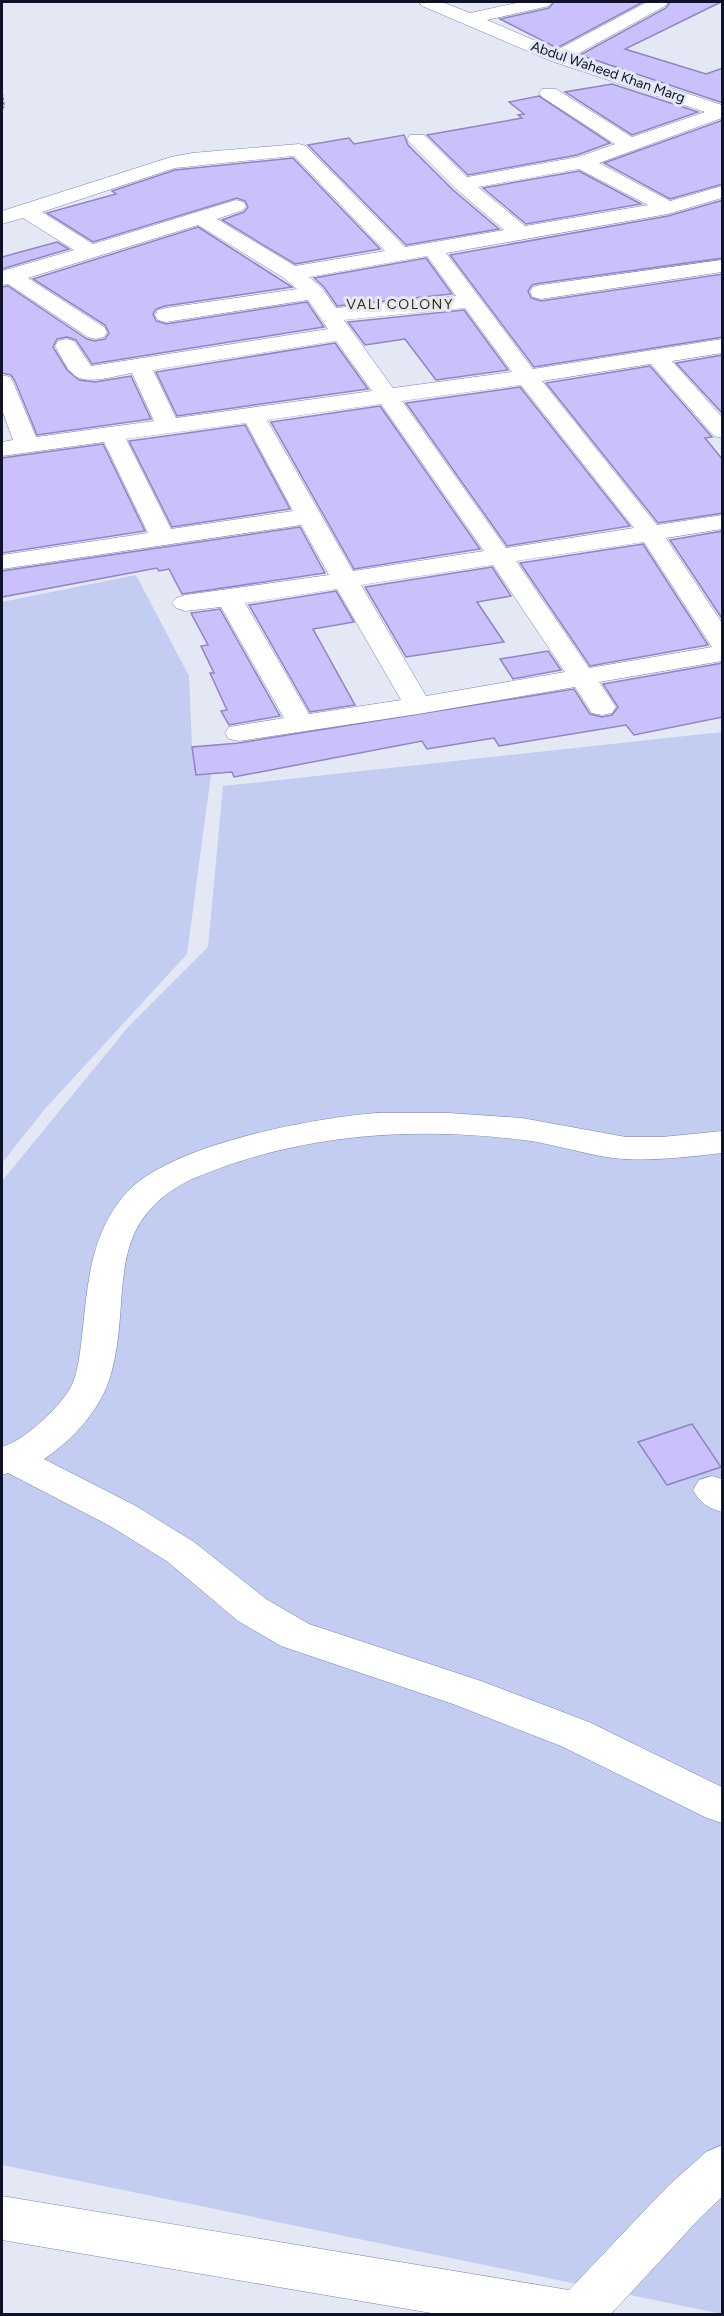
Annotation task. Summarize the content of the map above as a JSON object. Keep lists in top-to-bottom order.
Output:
{
  "streets": {
    "street": ["Abdul Waheed Khan Marg"]
  },
  "districts": ["VALI COLONY"]
}
